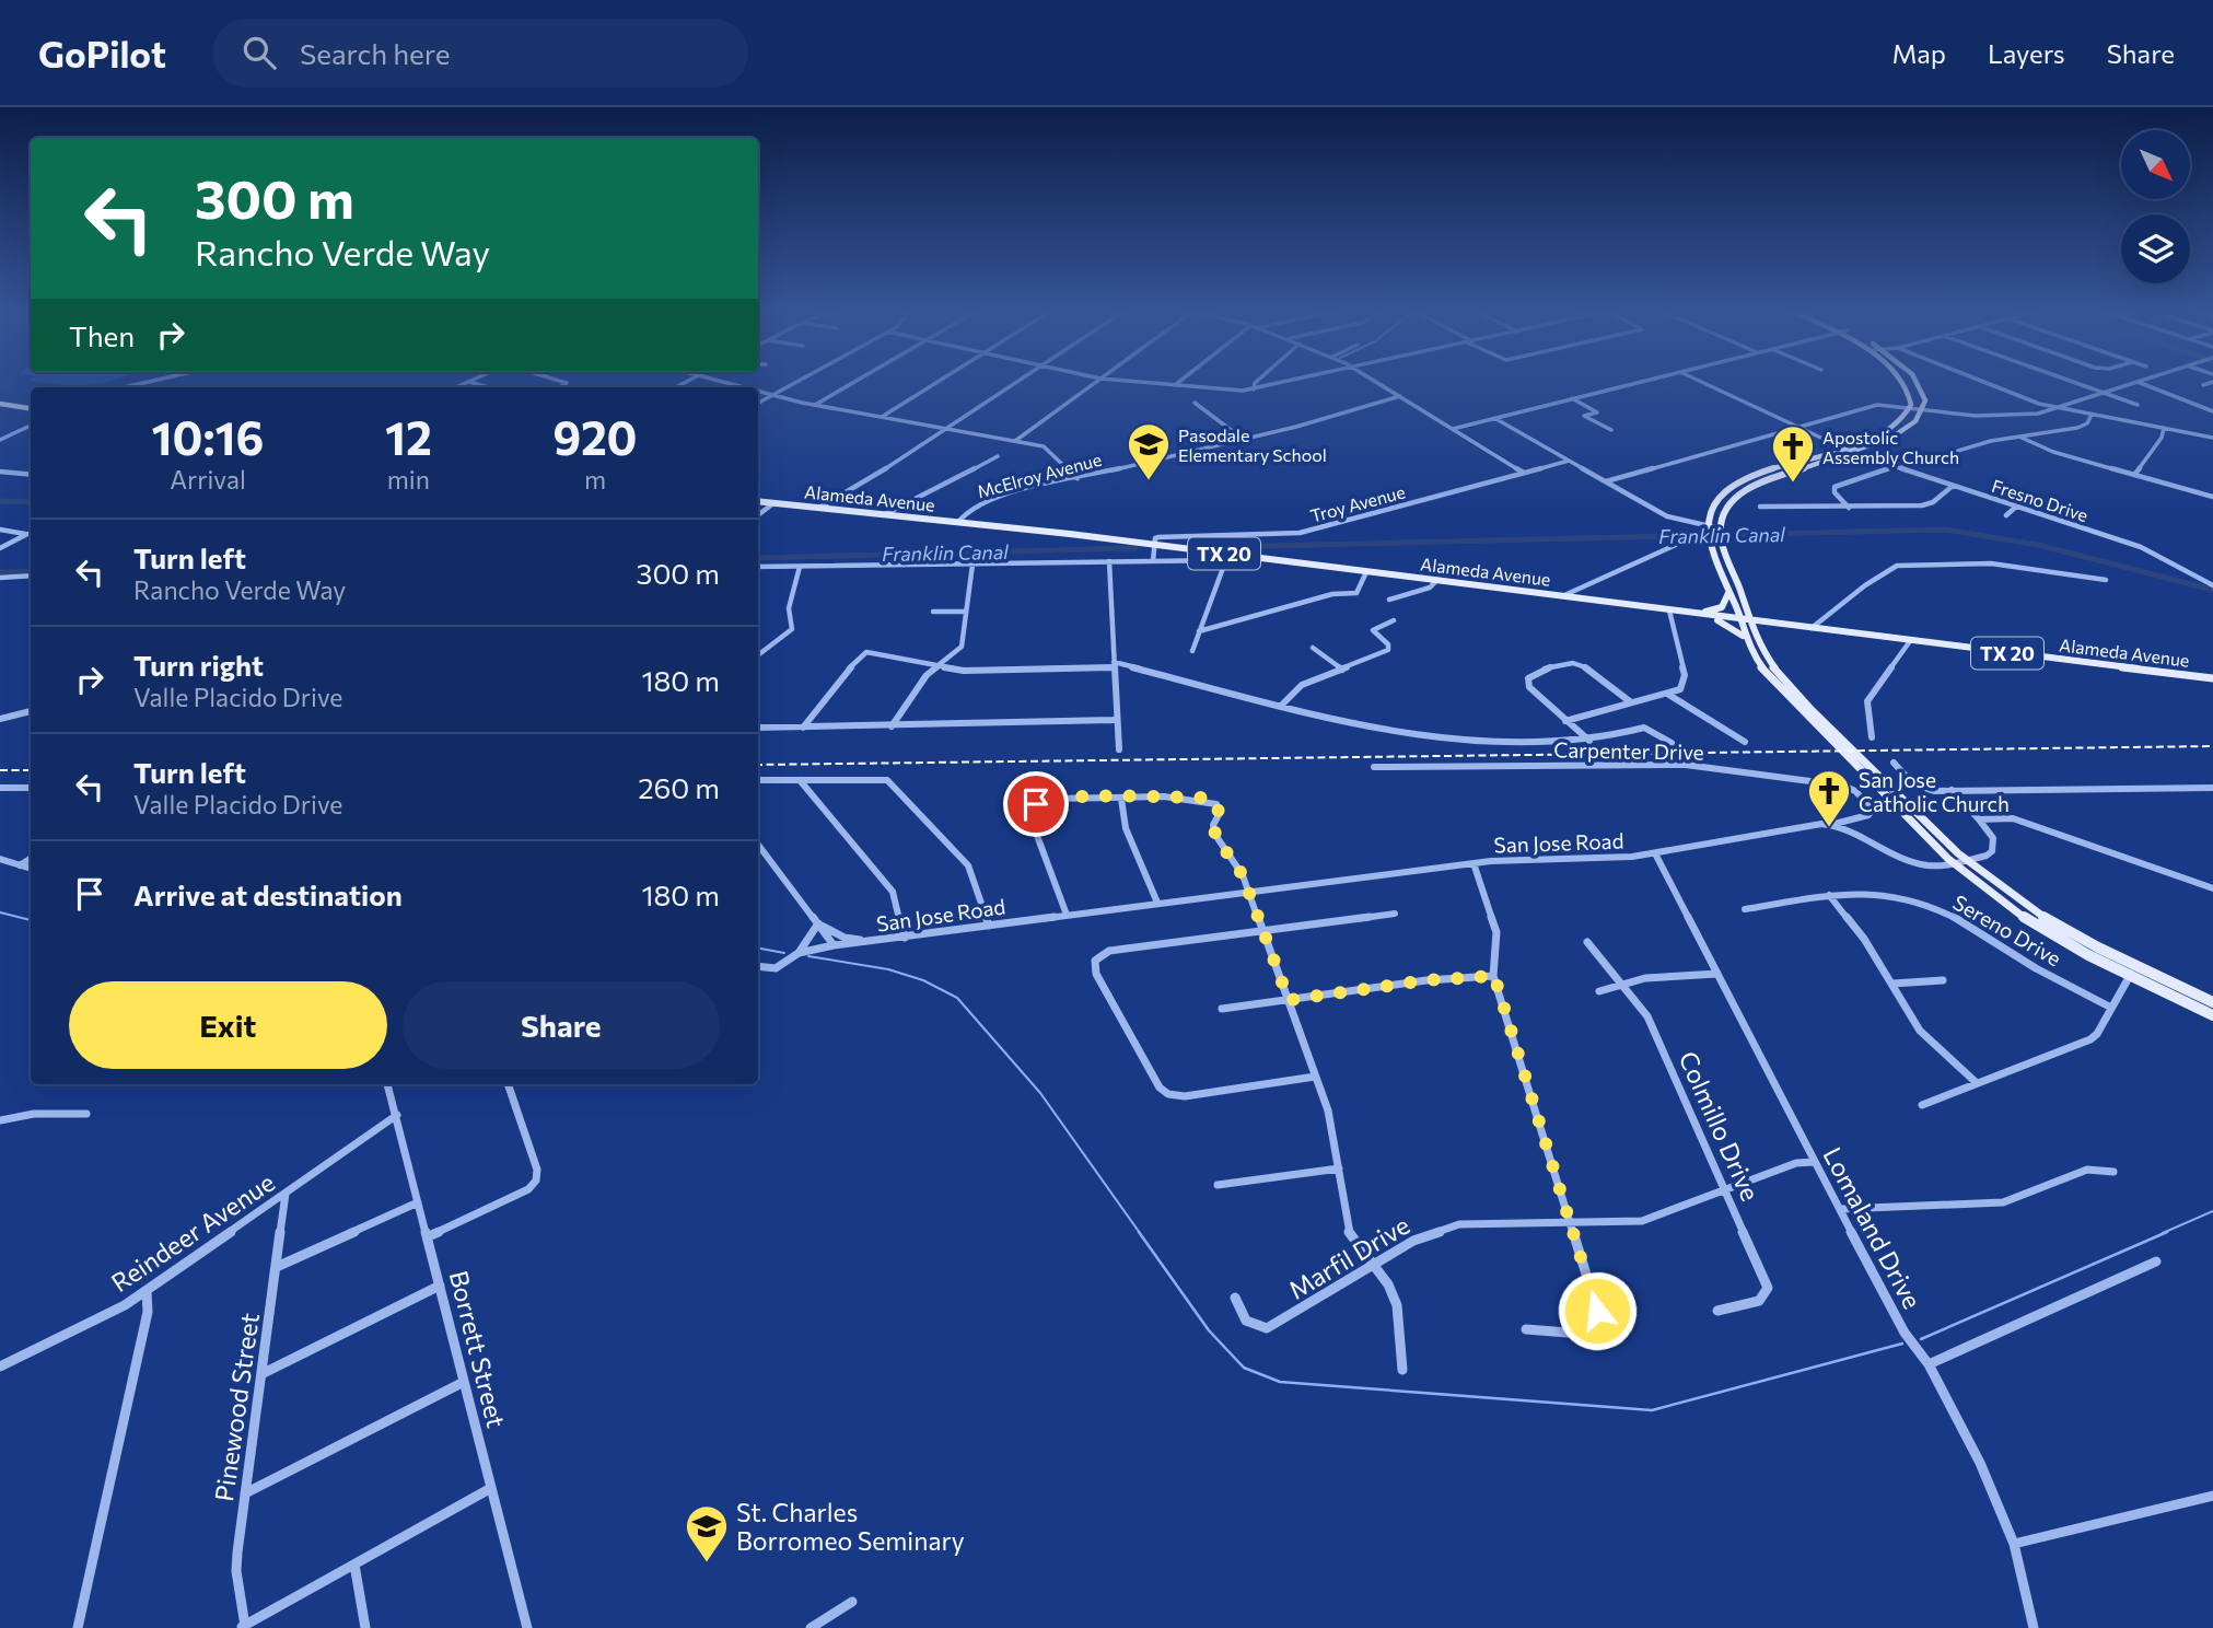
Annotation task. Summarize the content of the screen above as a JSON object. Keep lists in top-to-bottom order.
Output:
{
  "streets": {
    "main road": ["Alameda Avenue", "TX 20"],
    "street": [
      "McElroy Avenue",
      "Fresno Drive",
      "Troy Avenue",
      "Carpenter Drive",
      "San Jose Road",
      "Sereno Drive",
      "Colmillo Drive",
      "Lomaland Drive",
      "Reindeer Avenue",
      "Marfil Drive",
      "Borrett Street",
      "Pinewood Street"
    ]
  },
  "crossings": [
    ["McElroy Avenue", "Alameda Avenue"],
    ["Alameda Avenue", "Troy Avenue"],
    ["Carpenter Drive", "San Jose Road"],
    ["San Jose Road", "Lomaland Drive"],
    ["Colmillo Drive", "Marfil Drive"],
    ["Lomaland Drive", "Marfil Drive"],
    ["Reindeer Avenue", "Borrett Street"],
    ["Reindeer Avenue", "Pinewood Street"]
  ],
  "water": ["Franklin Canal"],
  "places": {
    "school or university": ["Pasodale Elementary School", "St. Charles Borromeo Seminary"],
    "church": ["Apostolic Assembly Church", "San Jose Catholic Church"]
  },
  "north": "bottom right",
  "page": {
    "header": "GoPilot",
    "search": "Search here",
    "nav": ["Map", "Layers", "Share"],
    "turn": ["300 m", "Rancho Verde Way"],
    "then": "Then",
    "eta": [
      "10:16",
      "Arrival",
      "12",
      "min",
      "920",
      "m"
    ],
    "list": [
      {
        "name": "Turn left",
        "note": "Rancho Verde Way",
        "value": "300 m"
      },
      {
        "name": "Turn right",
        "note": "Valle Placido Drive",
        "value": "180 m"
      },
      {
        "name": "Turn left",
        "note": "Valle Placido Drive",
        "value": "260 m"
      },
      {
        "name": "Arrive at destination",
        "value": "180 m"
      }
    ],
    "buttons": ["Exit", "Share"]
  }
}
